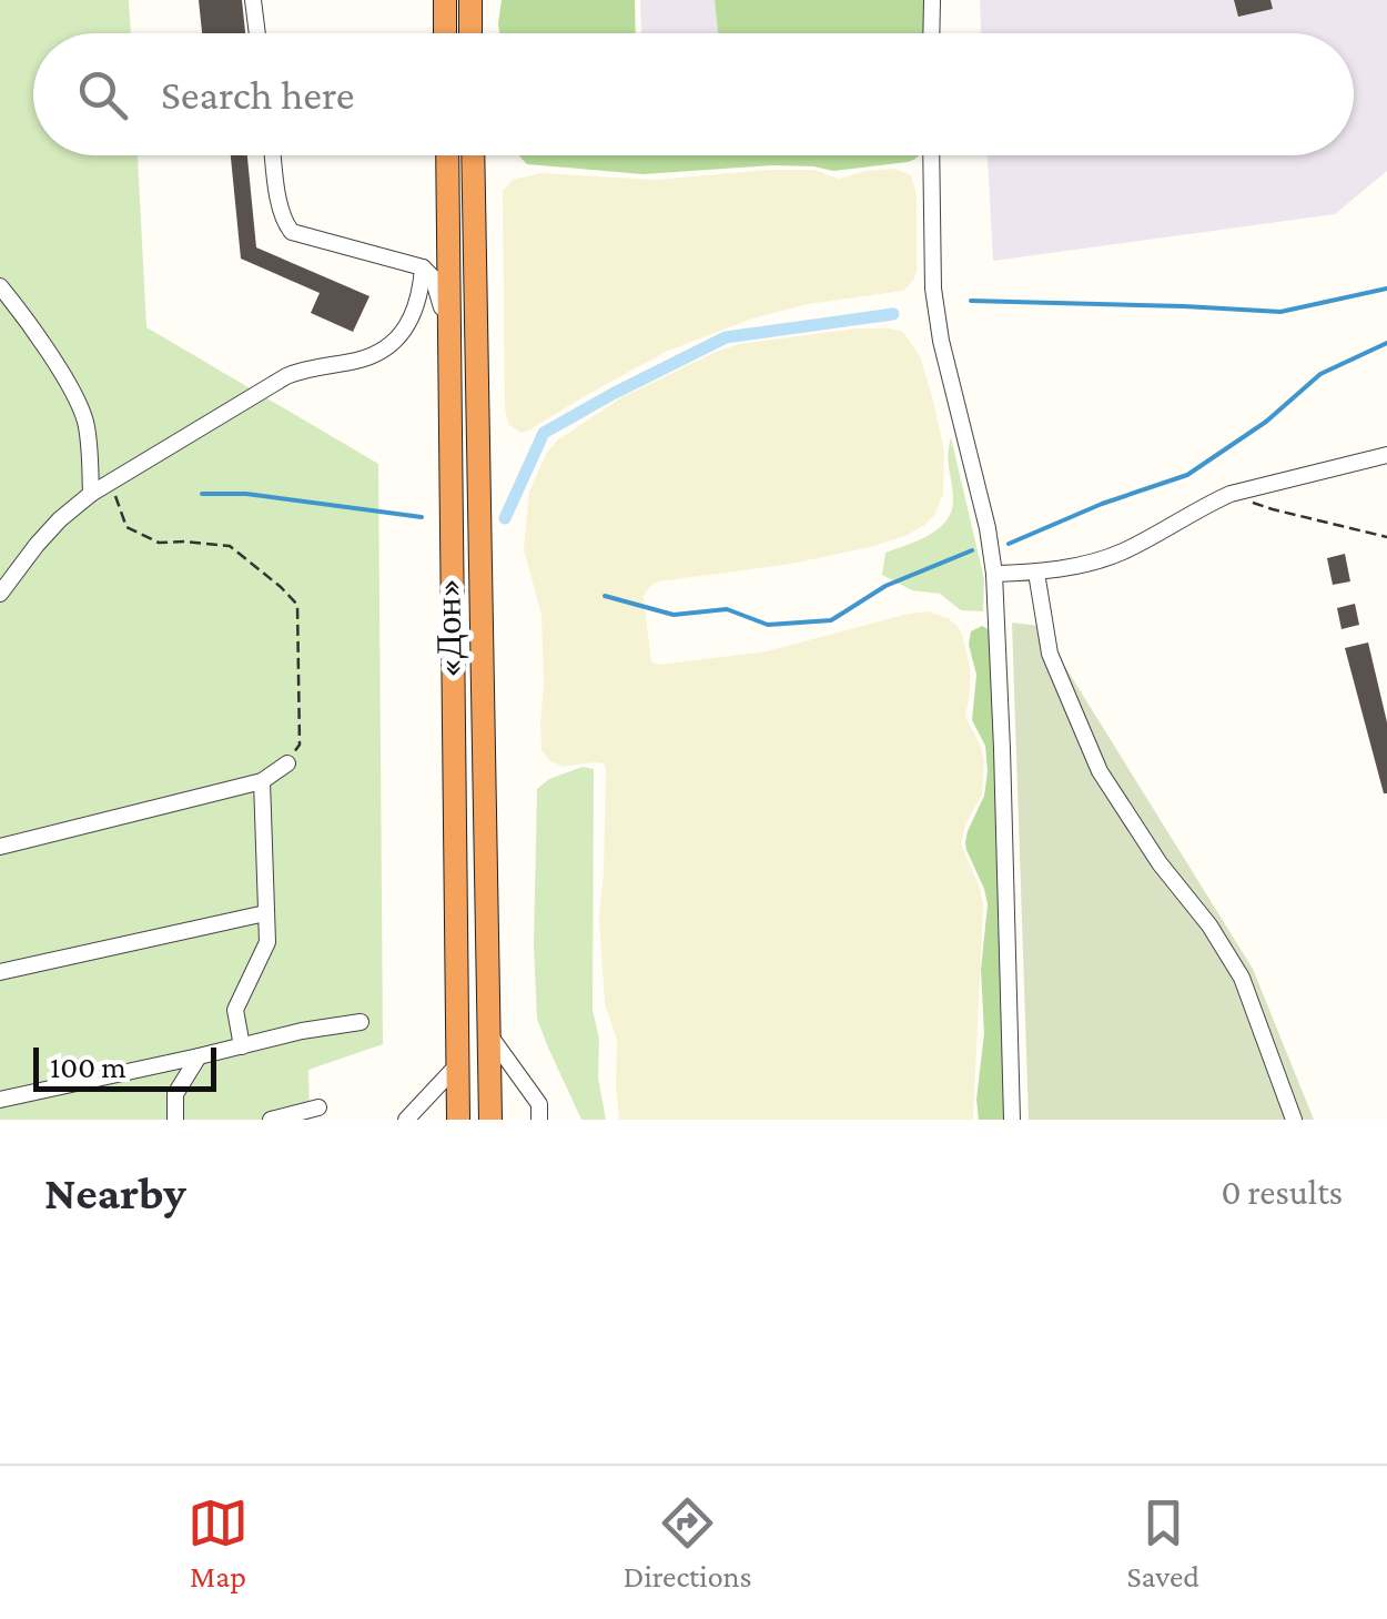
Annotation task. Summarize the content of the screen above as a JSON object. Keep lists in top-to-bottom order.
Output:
{
  "streets": {
    "highway": ["«Дон»"]
  },
  "scale_bar": "100 m",
  "page": {
    "search": "Search here",
    "scale": "100 m",
    "heading": ["Nearby", "0 results"],
    "nav": ["Map", "Directions", "Saved"]
  }
}
